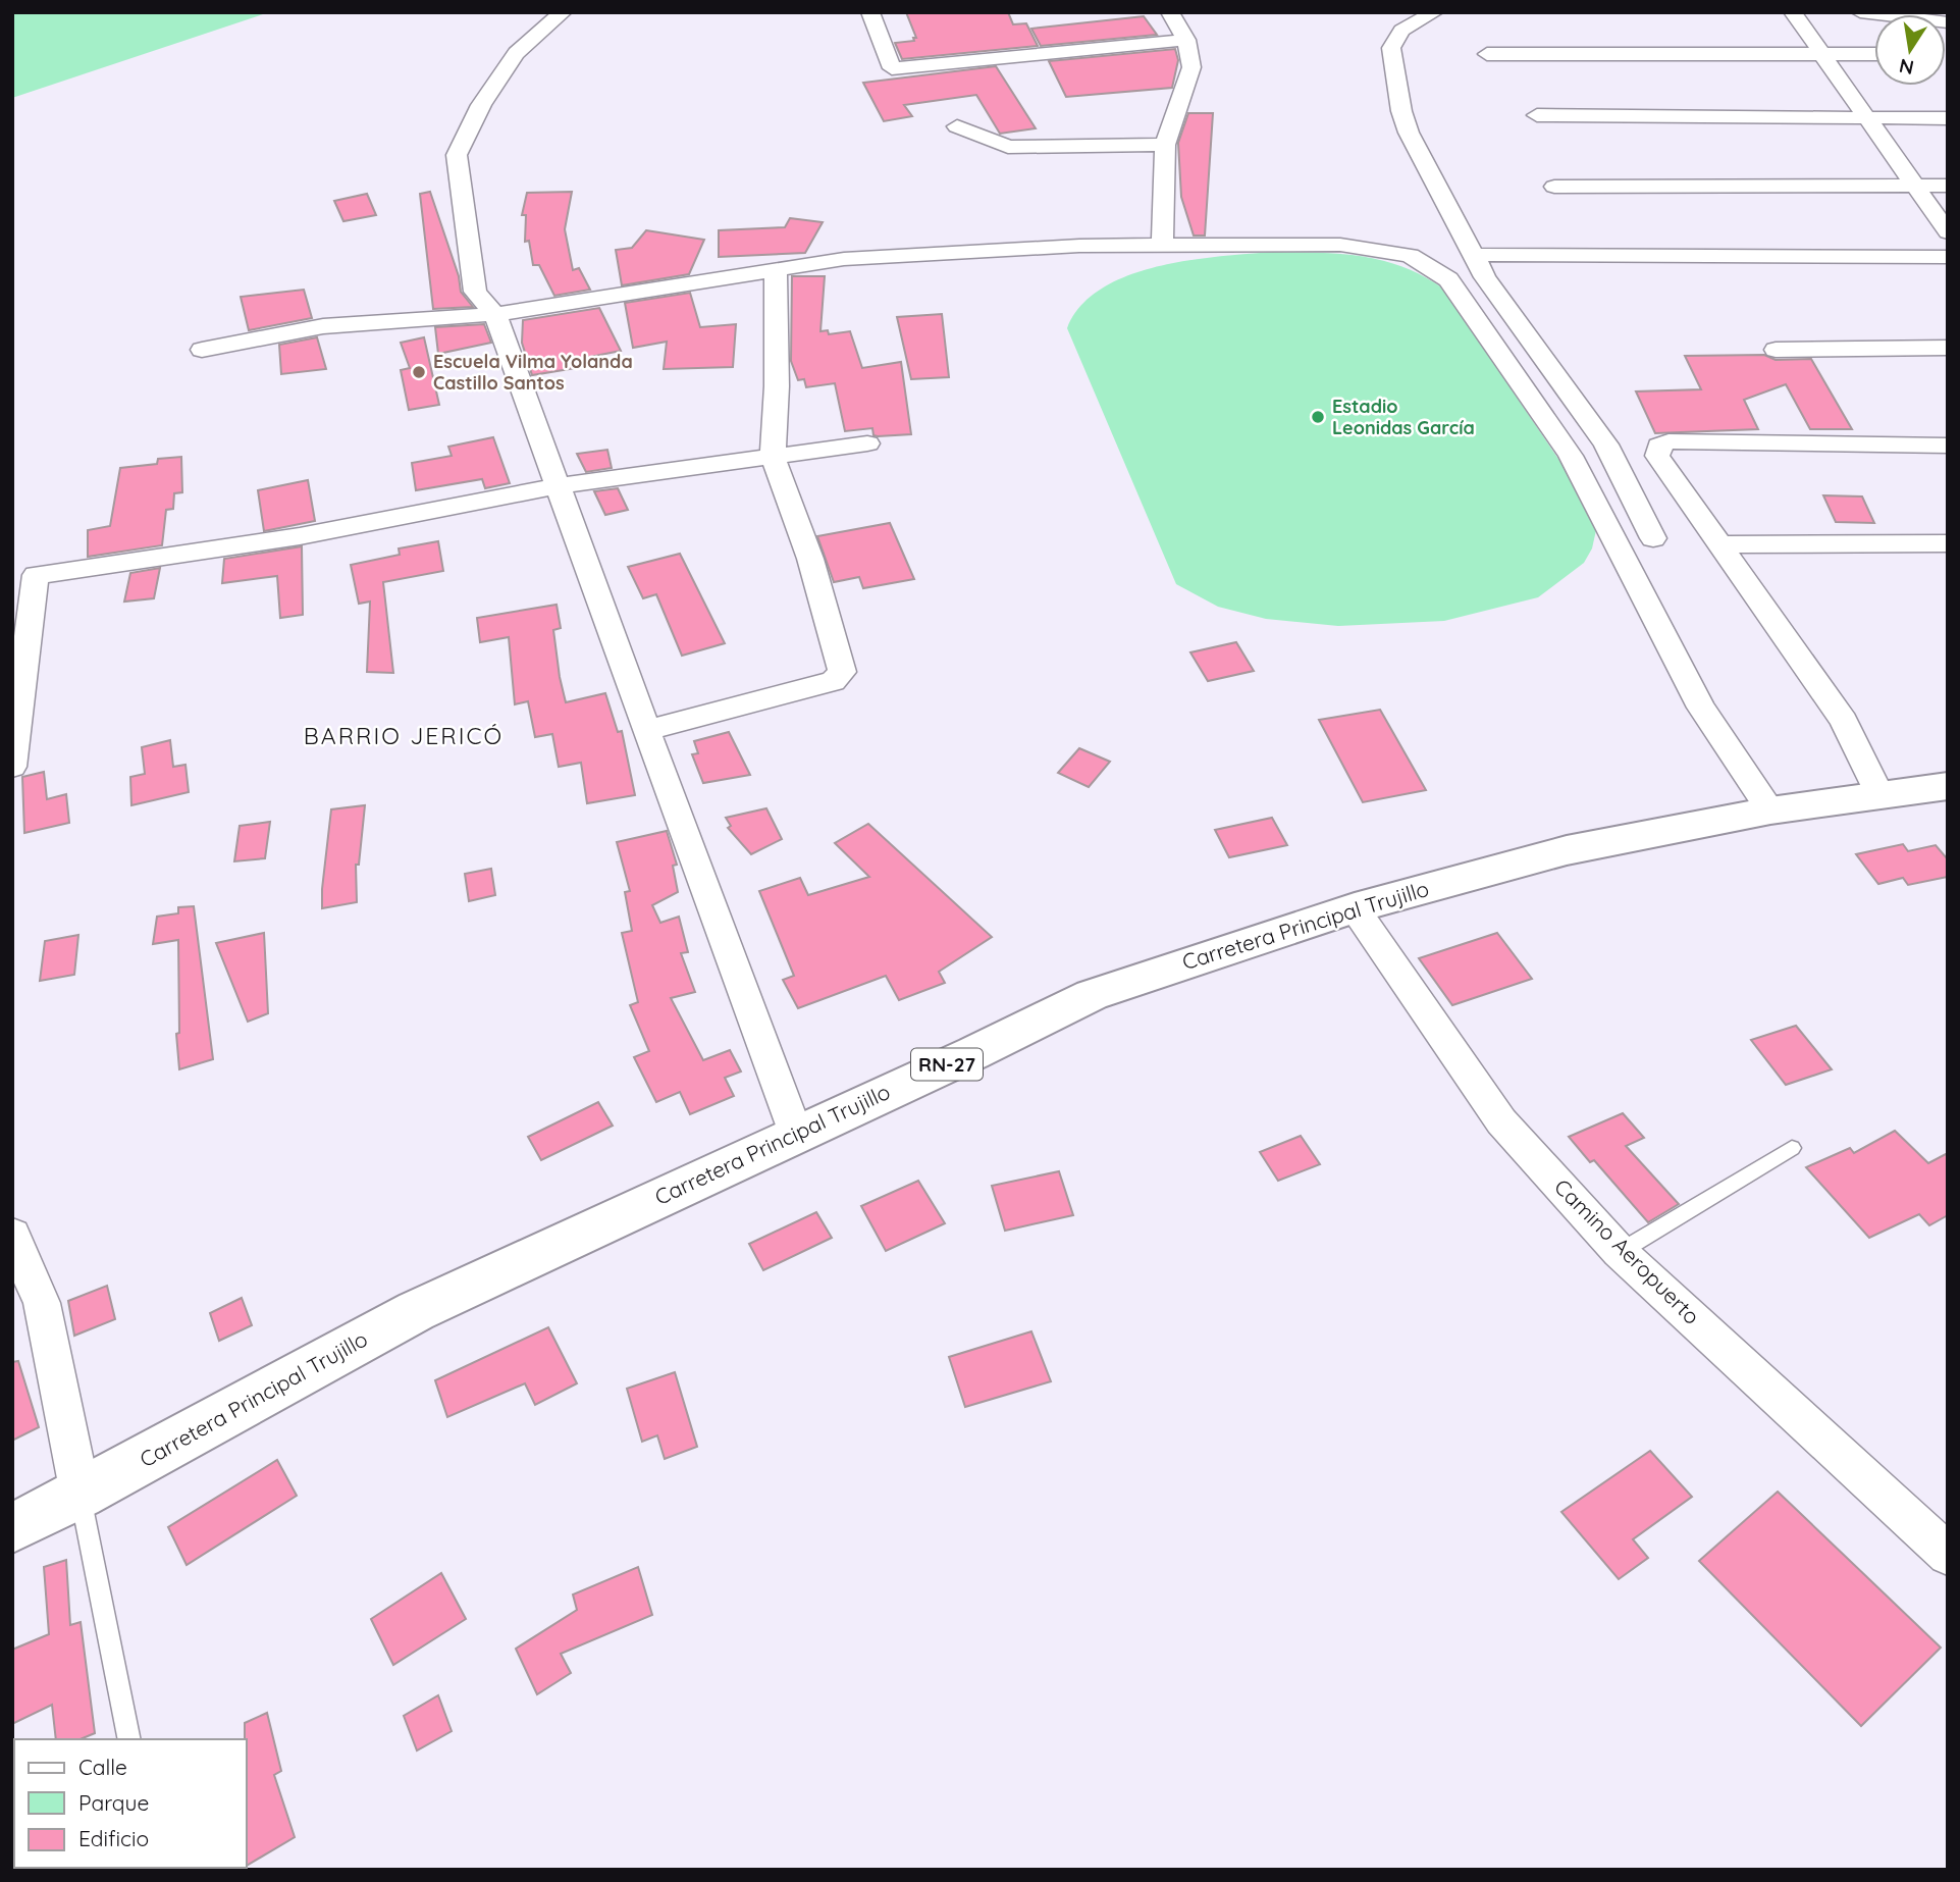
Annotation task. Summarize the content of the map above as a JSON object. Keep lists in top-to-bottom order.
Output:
{
  "streets": {
    "main road": ["Carretera Principal Trujillo", "RN-27"],
    "street": ["Camino Aeropuerto"]
  },
  "crossings": [
    ["Carretera Principal Trujillo", "Camino Aeropuerto"]
  ],
  "districts": ["BARRIO JERICÓ"],
  "places": ["Escuela Vilma Yolanda Castillo Santos", "Estadio Leonidas García"],
  "legend": ["Calle", "Parque", "Edificio"],
  "north": "bottom"
}
